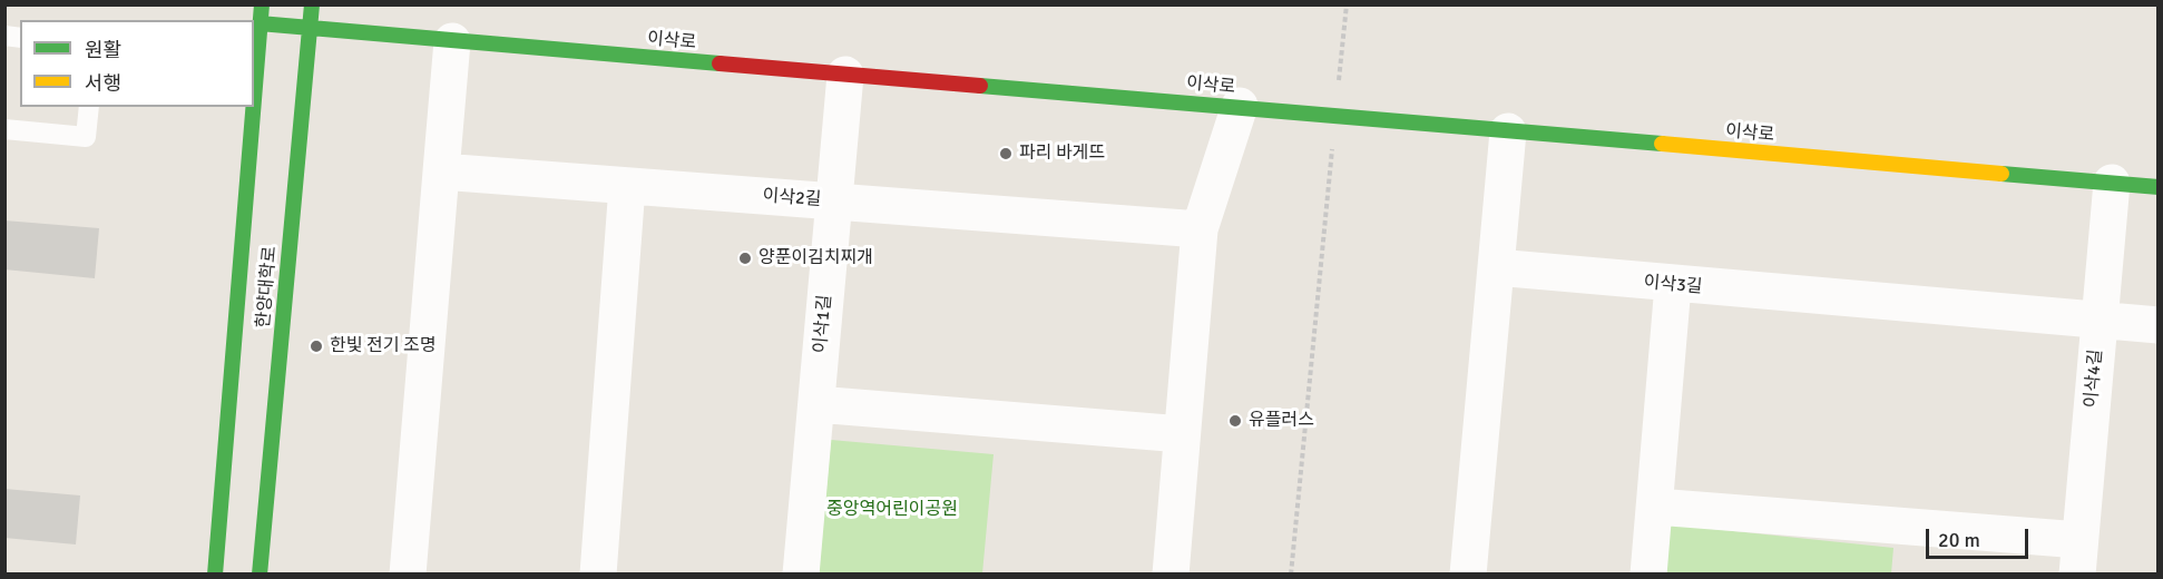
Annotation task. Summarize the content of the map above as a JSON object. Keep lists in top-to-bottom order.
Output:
{
  "streets": {
    "street": [
      "이삭로",
      "이삭2길",
      "이삭3길",
      "한양대학로",
      "이삭1길",
      "이삭4길"
    ]
  },
  "crossings": [
    ["이삭로", "한양대학로"],
    ["이삭로", "이삭1길"],
    ["이삭로", "이삭4길"],
    ["이삭2길", "이삭1길"],
    ["이삭3길", "이삭4길"]
  ],
  "parks": ["중앙역어린이공원"],
  "places": [
    "파리 바게뜨",
    "양푼이김치찌개",
    "한빛 전기 조명",
    "유플러스"
  ],
  "legend": ["원활", "서행"],
  "scale_bar": "20 m"
}
